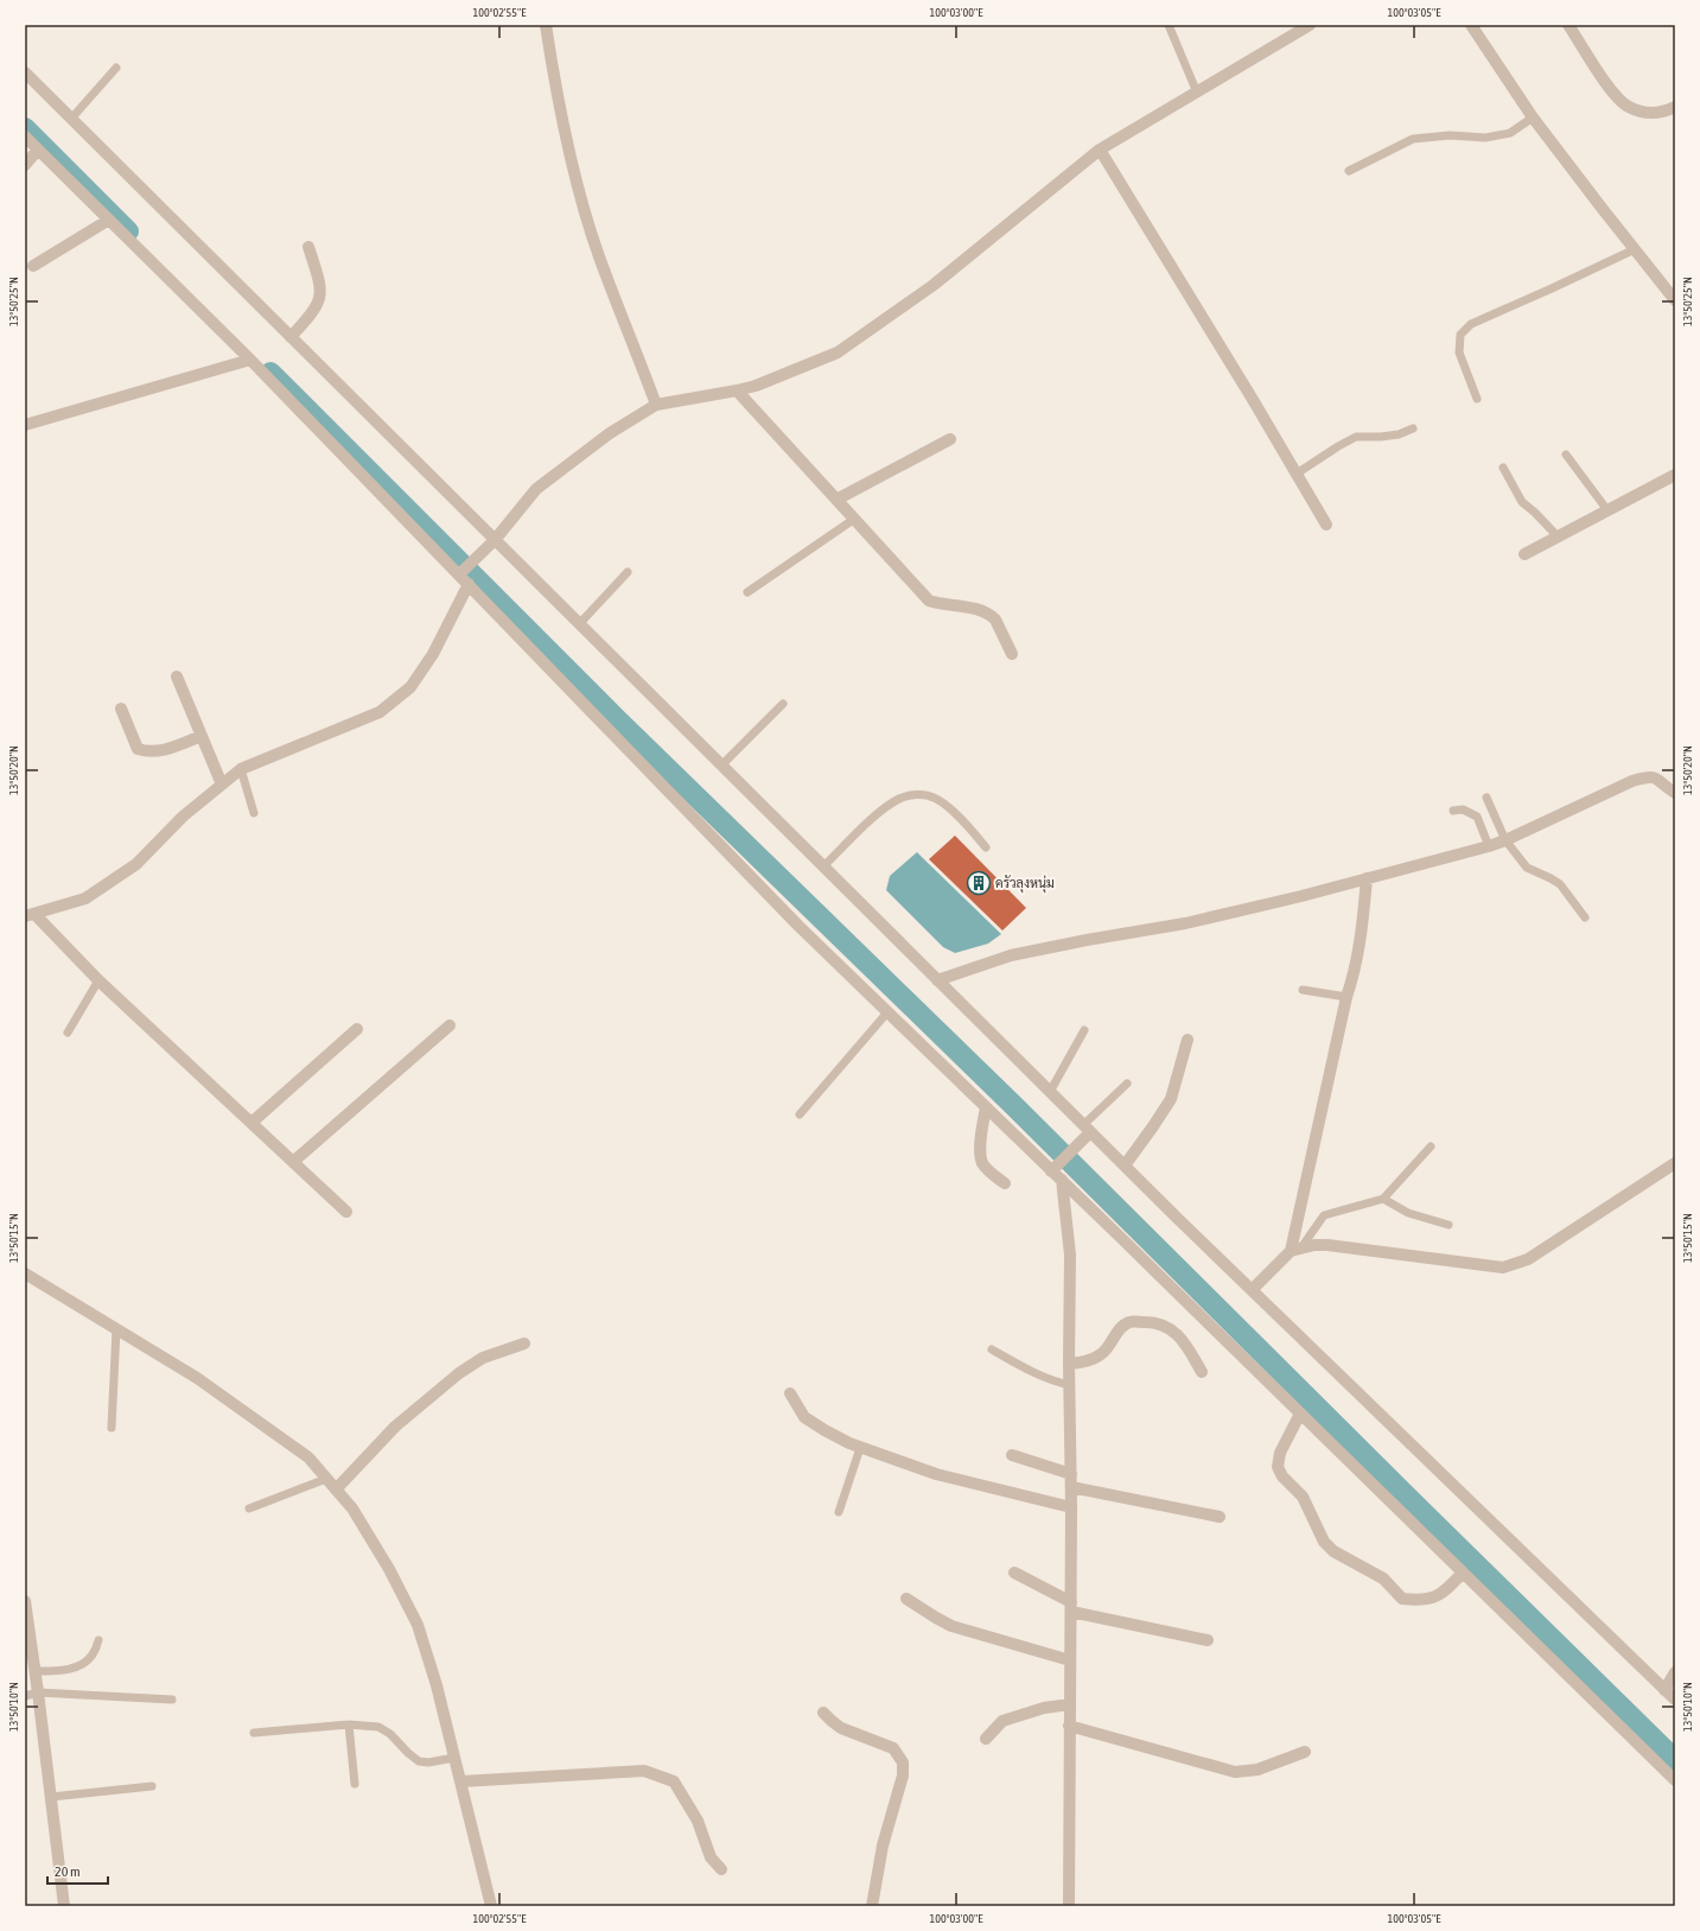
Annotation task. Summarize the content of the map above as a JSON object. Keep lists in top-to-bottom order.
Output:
{
  "places": {
    "building": ["ครัวลุงหนุ่ม"]
  },
  "scale_bar": "20 m",
  "coordinates": [
    "100°02'55\"E",
    "100°03'00\"E",
    "100°03'05\"E",
    "13°50'25\"N",
    "13°50'20\"N",
    "13°50'15\"N",
    "13°50'10\"N"
  ]
}
